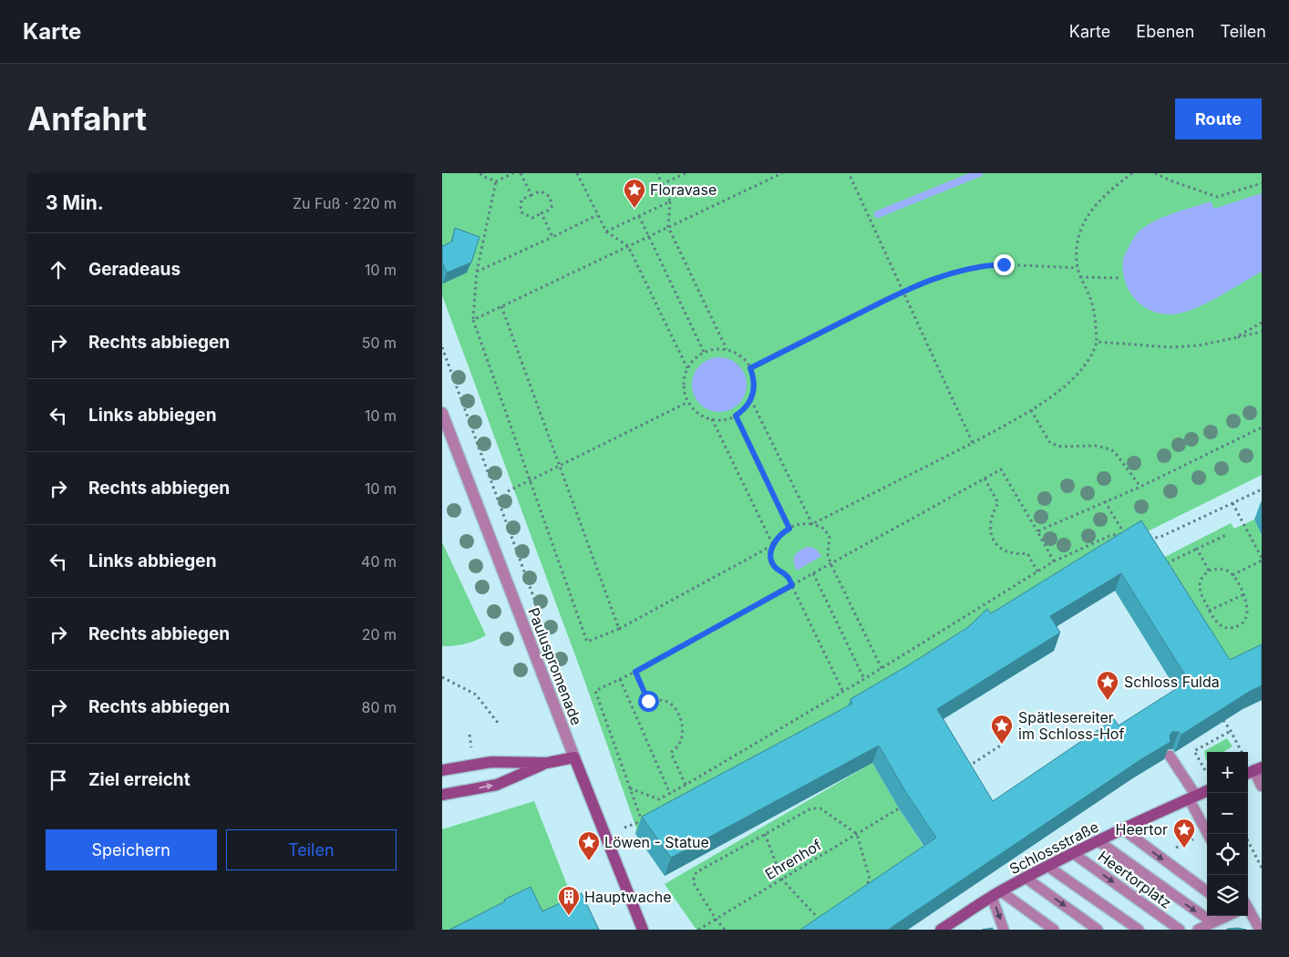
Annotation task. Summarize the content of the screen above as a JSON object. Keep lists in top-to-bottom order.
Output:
{
  "streets": {
    "street": ["Pauluspromenade", "Schlossstraße"],
    "lane": ["Heertorplatz"],
    "path": ["Ehrenhof"]
  },
  "crossings": [
    ["Schlossstraße", "Heertorplatz"]
  ],
  "places": {
    "place": [
      "Floravase",
      "Schloss Fulda",
      "Spätlesereiter im Schloss-Hof",
      "Heertor",
      "Löwen - Statue"
    ],
    "building": ["Hauptwache"]
  },
  "page": {
    "header": "Karte",
    "nav": ["Karte", "Ebenen", "Teilen"],
    "buttons": [
      "Route",
      ["Speichern", "Teilen"]
    ],
    "title": "Anfahrt",
    "heading": ["3 Min.", "Zu Fuß · 220 m"],
    "list": [
      ["Geradeaus", "10 m"],
      ["Rechts abbiegen", "50 m"],
      ["Links abbiegen", "10 m"],
      ["Rechts abbiegen", "10 m"],
      ["Links abbiegen", "40 m"],
      ["Rechts abbiegen", "20 m"],
      ["Rechts abbiegen", "80 m"],
      "Ziel erreicht"
    ],
    "map_buttons": ["+", "−"]
  }
}
